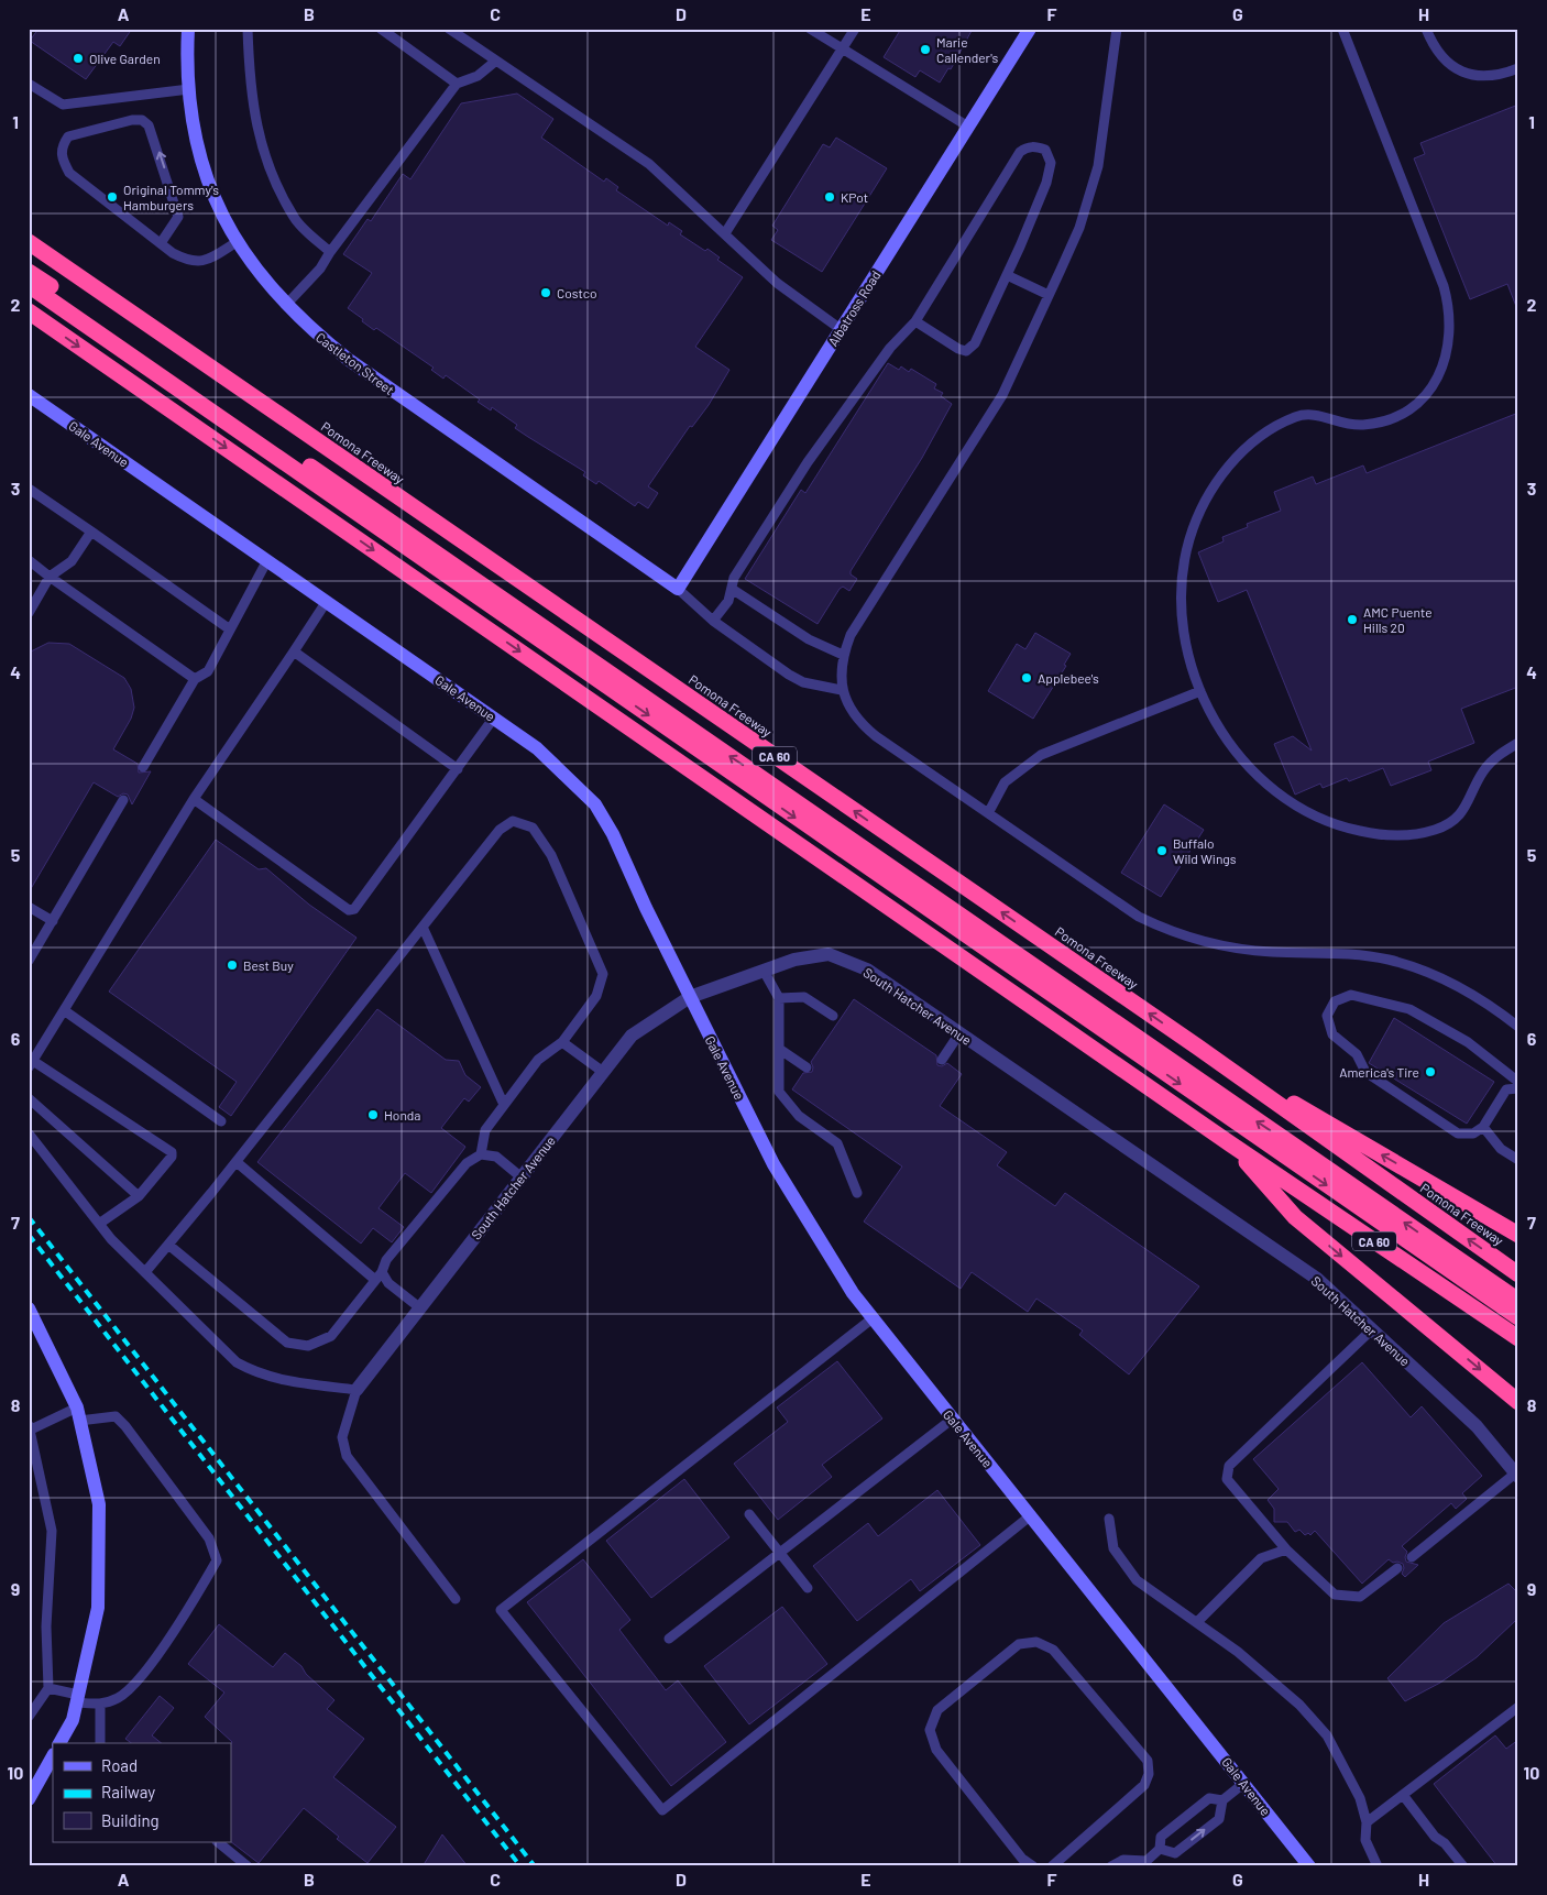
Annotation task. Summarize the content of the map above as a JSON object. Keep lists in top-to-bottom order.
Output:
{
  "streets": {
    "highway": ["Pomona Freeway", "CA 60"],
    "main road": ["Albatross Road", "Castleton Street", "Gale Avenue"],
    "street": ["South Hatcher Avenue"]
  },
  "crossings": [
    ["Albatross Road", "Castleton Street"],
    ["Gale Avenue", "South Hatcher Avenue"]
  ],
  "places": [
    "Marie Callender's",
    "Olive Garden",
    "Original Tommy's Hamburgers",
    "KPot",
    "Costco",
    "AMC Puente Hills 20",
    "Applebee's",
    "Buffalo Wild Wings",
    "Best Buy",
    "America's Tire",
    "Honda"
  ],
  "legend": ["Road", "Railway", "Building"],
  "grid": {
    "columns": [
      "A",
      "B",
      "C",
      "D",
      "E",
      "F",
      "G",
      "H"
    ],
    "rows": [
      "1",
      "2",
      "3",
      "4",
      "5",
      "6",
      "7",
      "8",
      "9",
      "10"
    ]
  }
}
